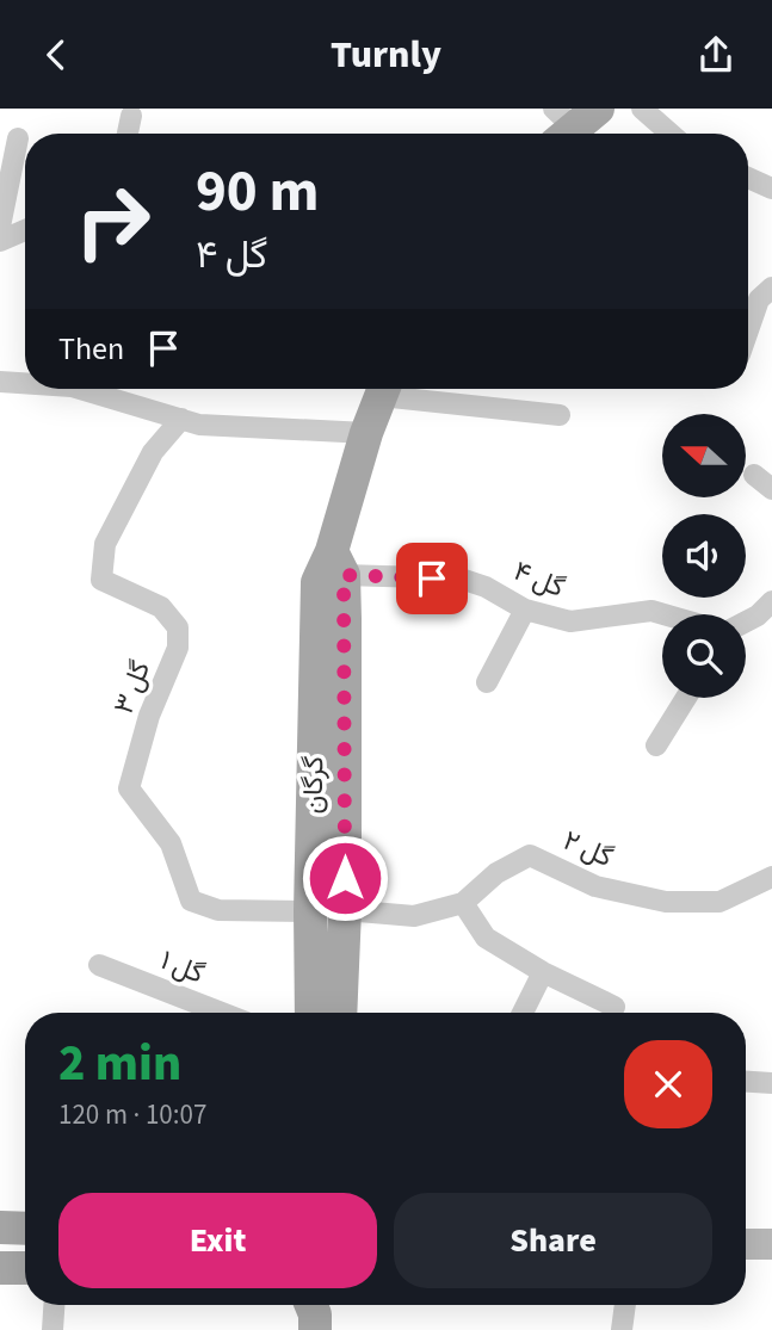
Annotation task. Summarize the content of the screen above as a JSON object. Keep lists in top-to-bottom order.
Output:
{
  "streets": {
    "main road": ["گرگان"],
    "street": [
      "گل ۴",
      "گل ۳",
      "گل ۲",
      "گل ۱"
    ]
  },
  "crossings": [
    ["گل ۴", "گرگان"],
    ["گل ۳", "گرگان"],
    ["گرگان", "گل ۲"]
  ],
  "north": "left",
  "page": {
    "header": "Turnly",
    "turn": ["90 m", "گل ۴"],
    "then": "Then",
    "heading": ["2 min", "120 m · 10:07"],
    "buttons": ["Exit", "Share"]
  }
}
